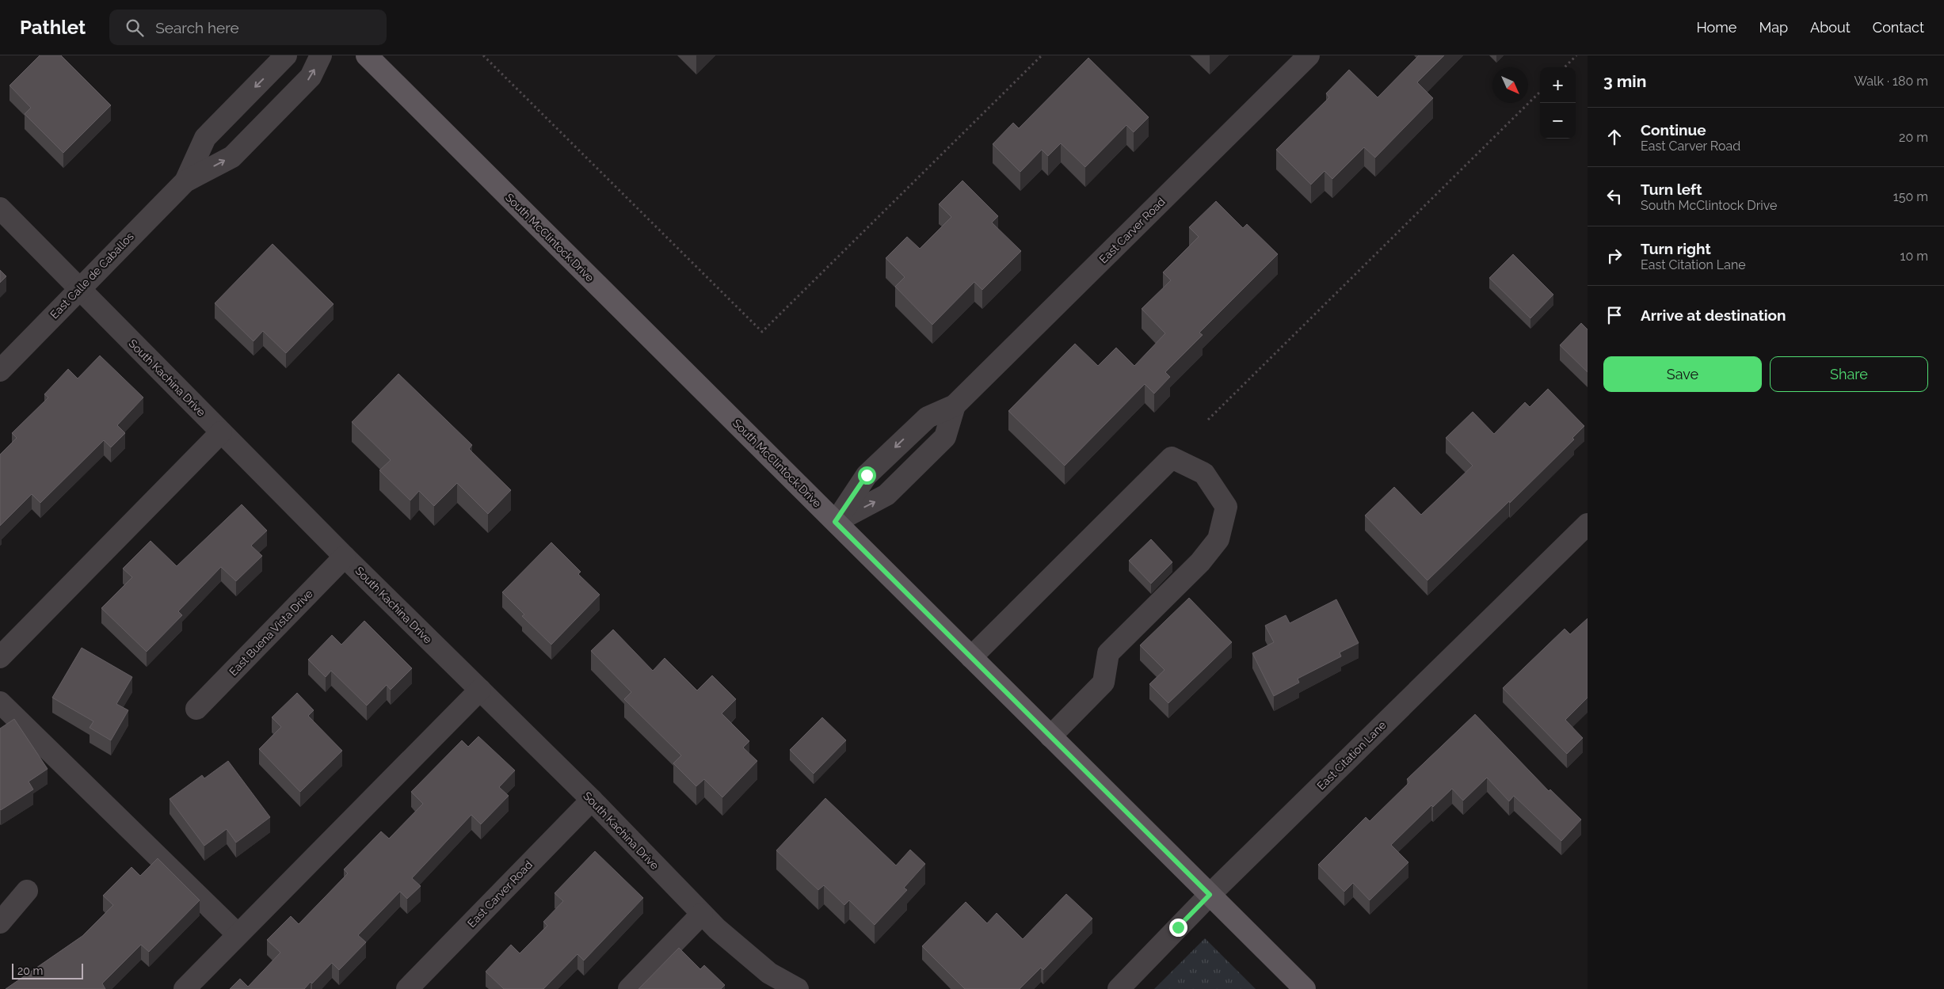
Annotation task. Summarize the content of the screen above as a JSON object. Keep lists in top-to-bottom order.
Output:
{
  "streets": {
    "main road": ["South McClintock Drive"],
    "street": [
      "East Carver Road",
      "East Calle de Caballos",
      "South Kachina Drive",
      "East Buena Vista Drive",
      "East Citation Lane"
    ]
  },
  "crossings": [
    ["East Carver Road", "South McClintock Drive"],
    ["East Carver Road", "South Kachina Drive"],
    ["South McClintock Drive", "East Citation Lane"],
    ["East Calle de Caballos", "South Kachina Drive"],
    ["South Kachina Drive", "East Buena Vista Drive"]
  ],
  "scale_bar": "20 m",
  "north": "bottom right",
  "page": {
    "header": "Pathlet",
    "search": "Search here",
    "nav": [
      "Home",
      "Map",
      "About",
      "Contact"
    ],
    "heading": ["3 min", "Walk · 180 m"],
    "map_buttons": ["+", "−"],
    "list": [
      ["Continue", "East Carver Road", "20 m"],
      ["Turn left", "South McClintock Drive", "150 m"],
      ["Turn right", "East Citation Lane", "10 m"],
      "Arrive at destination"
    ],
    "buttons": ["Save", "Share"],
    "scale": "20 m"
  }
}
